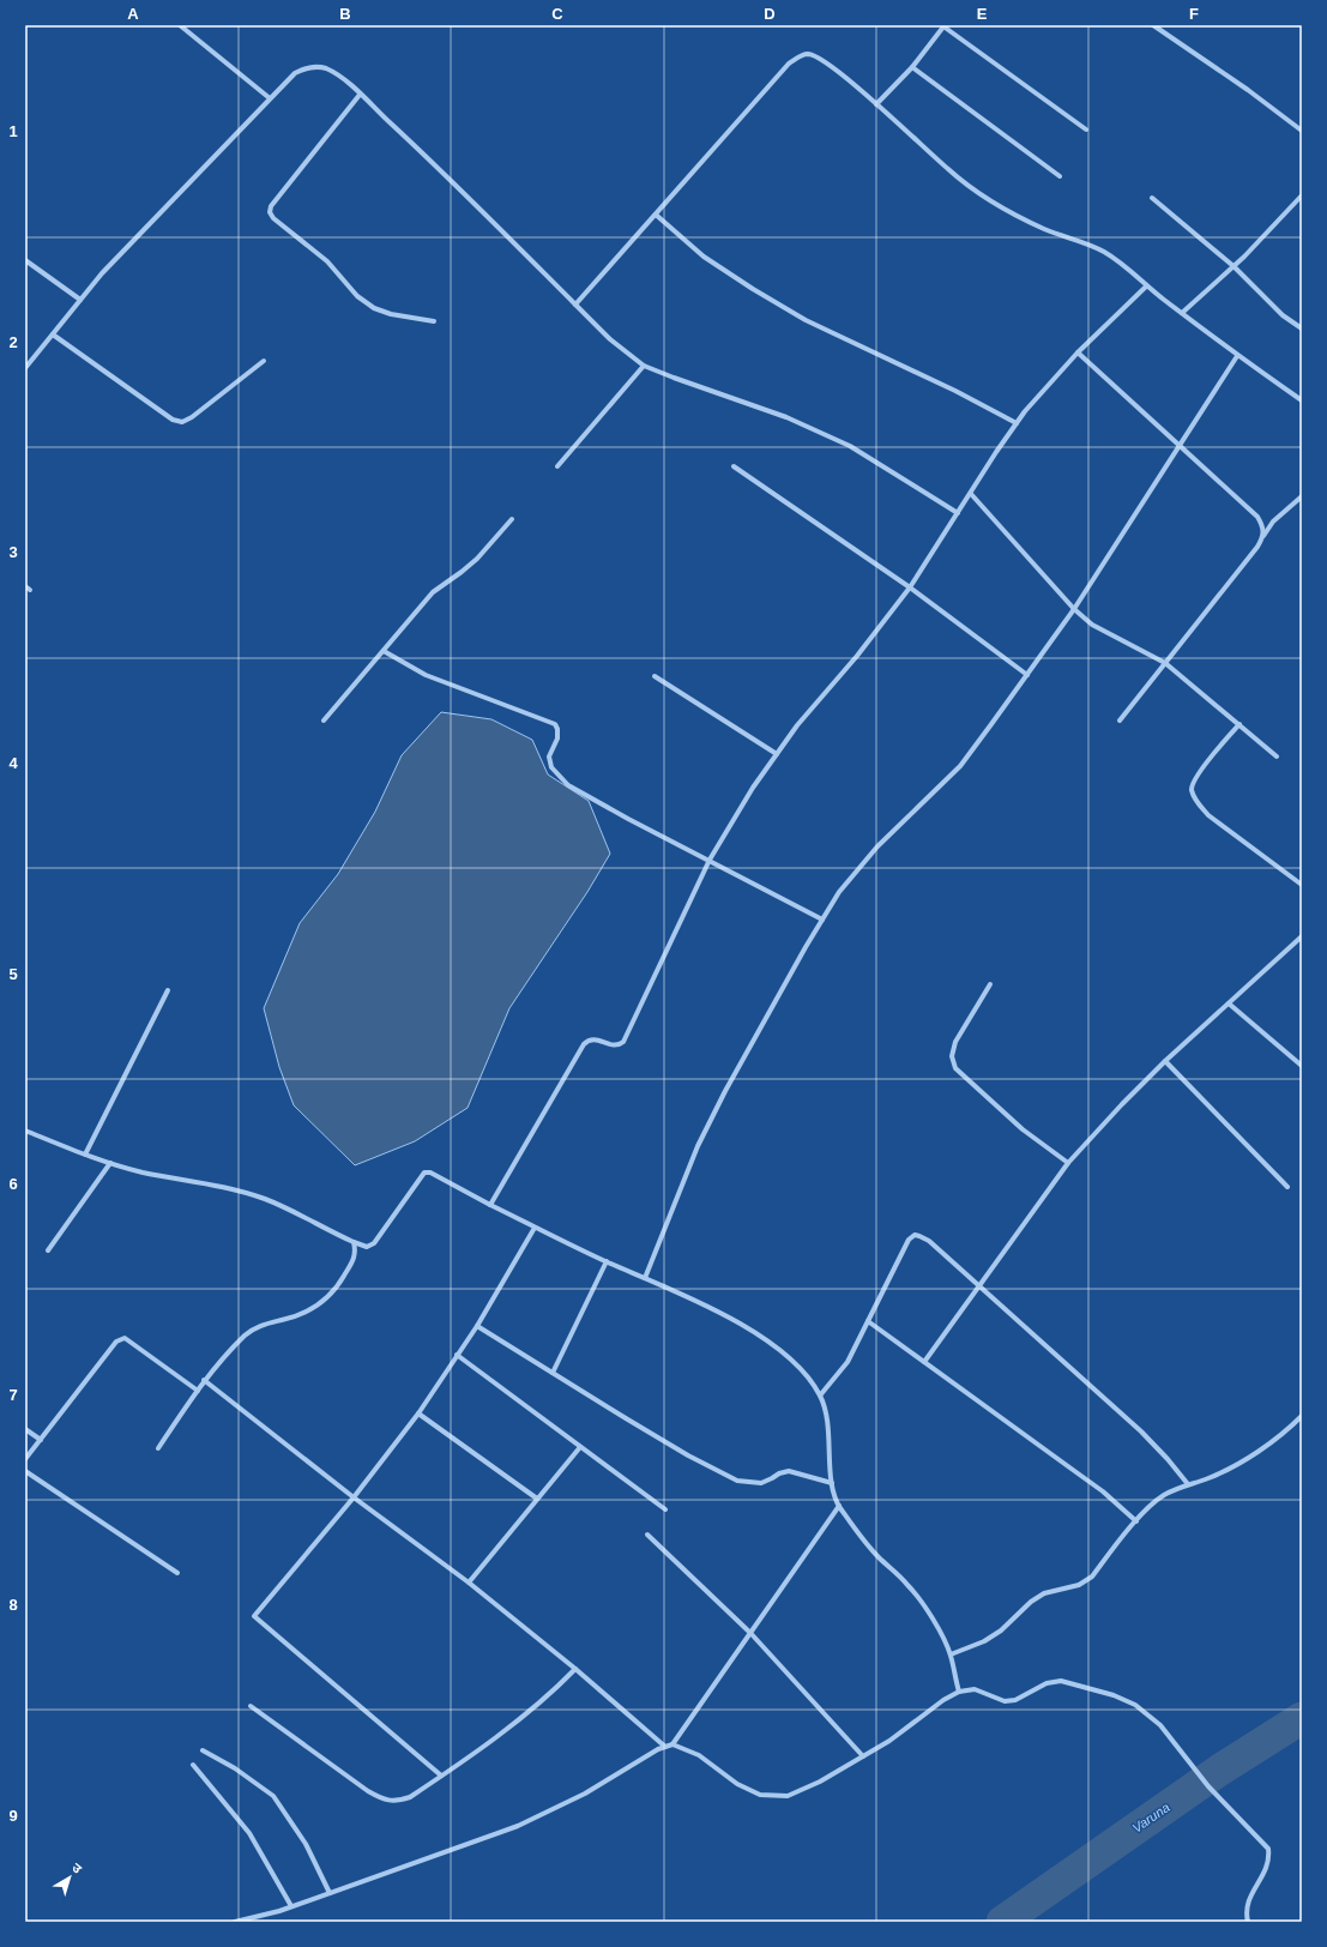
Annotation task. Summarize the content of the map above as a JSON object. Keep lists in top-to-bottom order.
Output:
{
  "water": ["Varuna"],
  "north": "top right",
  "grid": {
    "columns": [
      "A",
      "B",
      "C",
      "D",
      "E",
      "F"
    ],
    "rows": [
      "1",
      "2",
      "3",
      "4",
      "5",
      "6",
      "7",
      "8",
      "9"
    ]
  }
}
